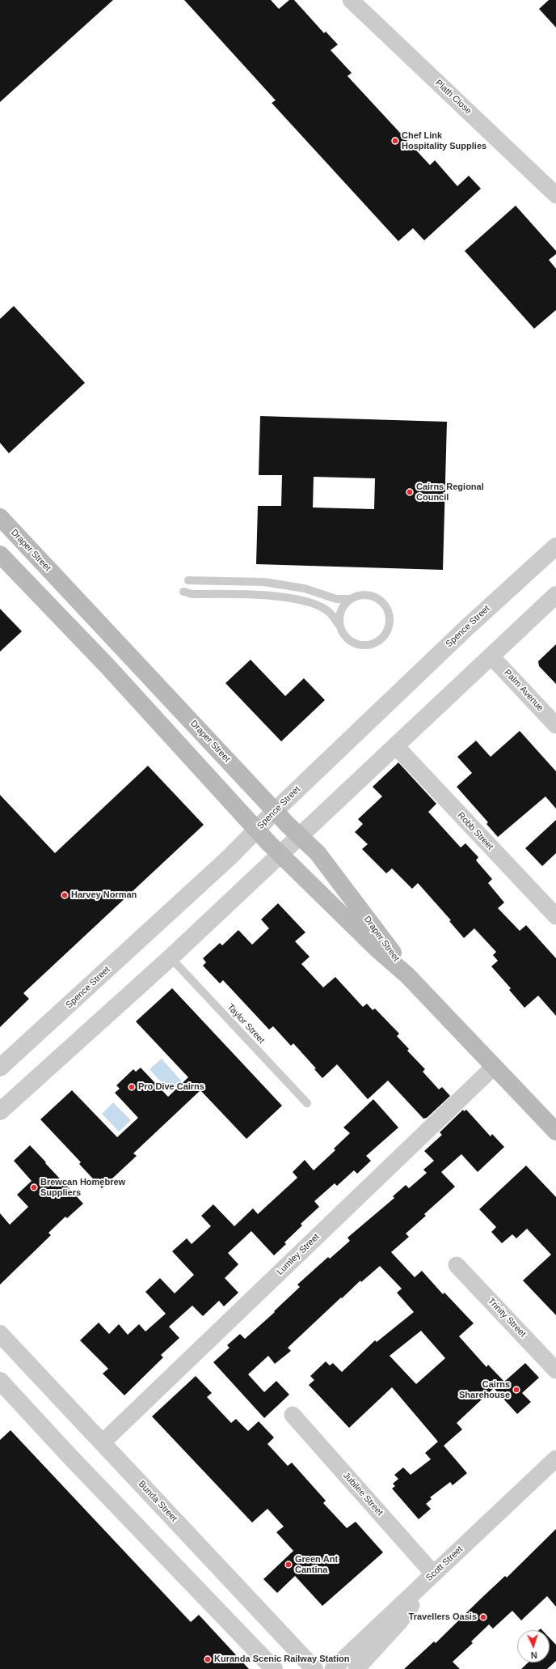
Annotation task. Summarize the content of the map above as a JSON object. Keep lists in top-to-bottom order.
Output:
{
  "streets": {
    "main road": ["Draper Street"],
    "street": [
      "Plath Close",
      "Spence Street",
      "Palm Avenue",
      "Robb Street",
      "Lumley Street",
      "Trinity Street",
      "Jubilee Street",
      "Bunda Street",
      "Scott Street"
    ],
    "lane": ["Taylor Street"]
  },
  "crossings": [
    ["Draper Street", "Spence Street"],
    ["Draper Street", "Lumley Street"],
    ["Lumley Street", "Bunda Street"],
    ["Jubilee Street", "Scott Street"]
  ],
  "places": [
    "Chef Link Hospitality Supplies",
    "Cairns Regional Council",
    "Harvey Norman",
    "Pro Dive Cairns",
    "Brewcan Homebrew Suppliers",
    "Cairns Sharehouse",
    "Green Ant Cantina",
    "Travellers Oasis",
    "Kuranda Scenic Railway Station"
  ],
  "north": "bottom"
}
